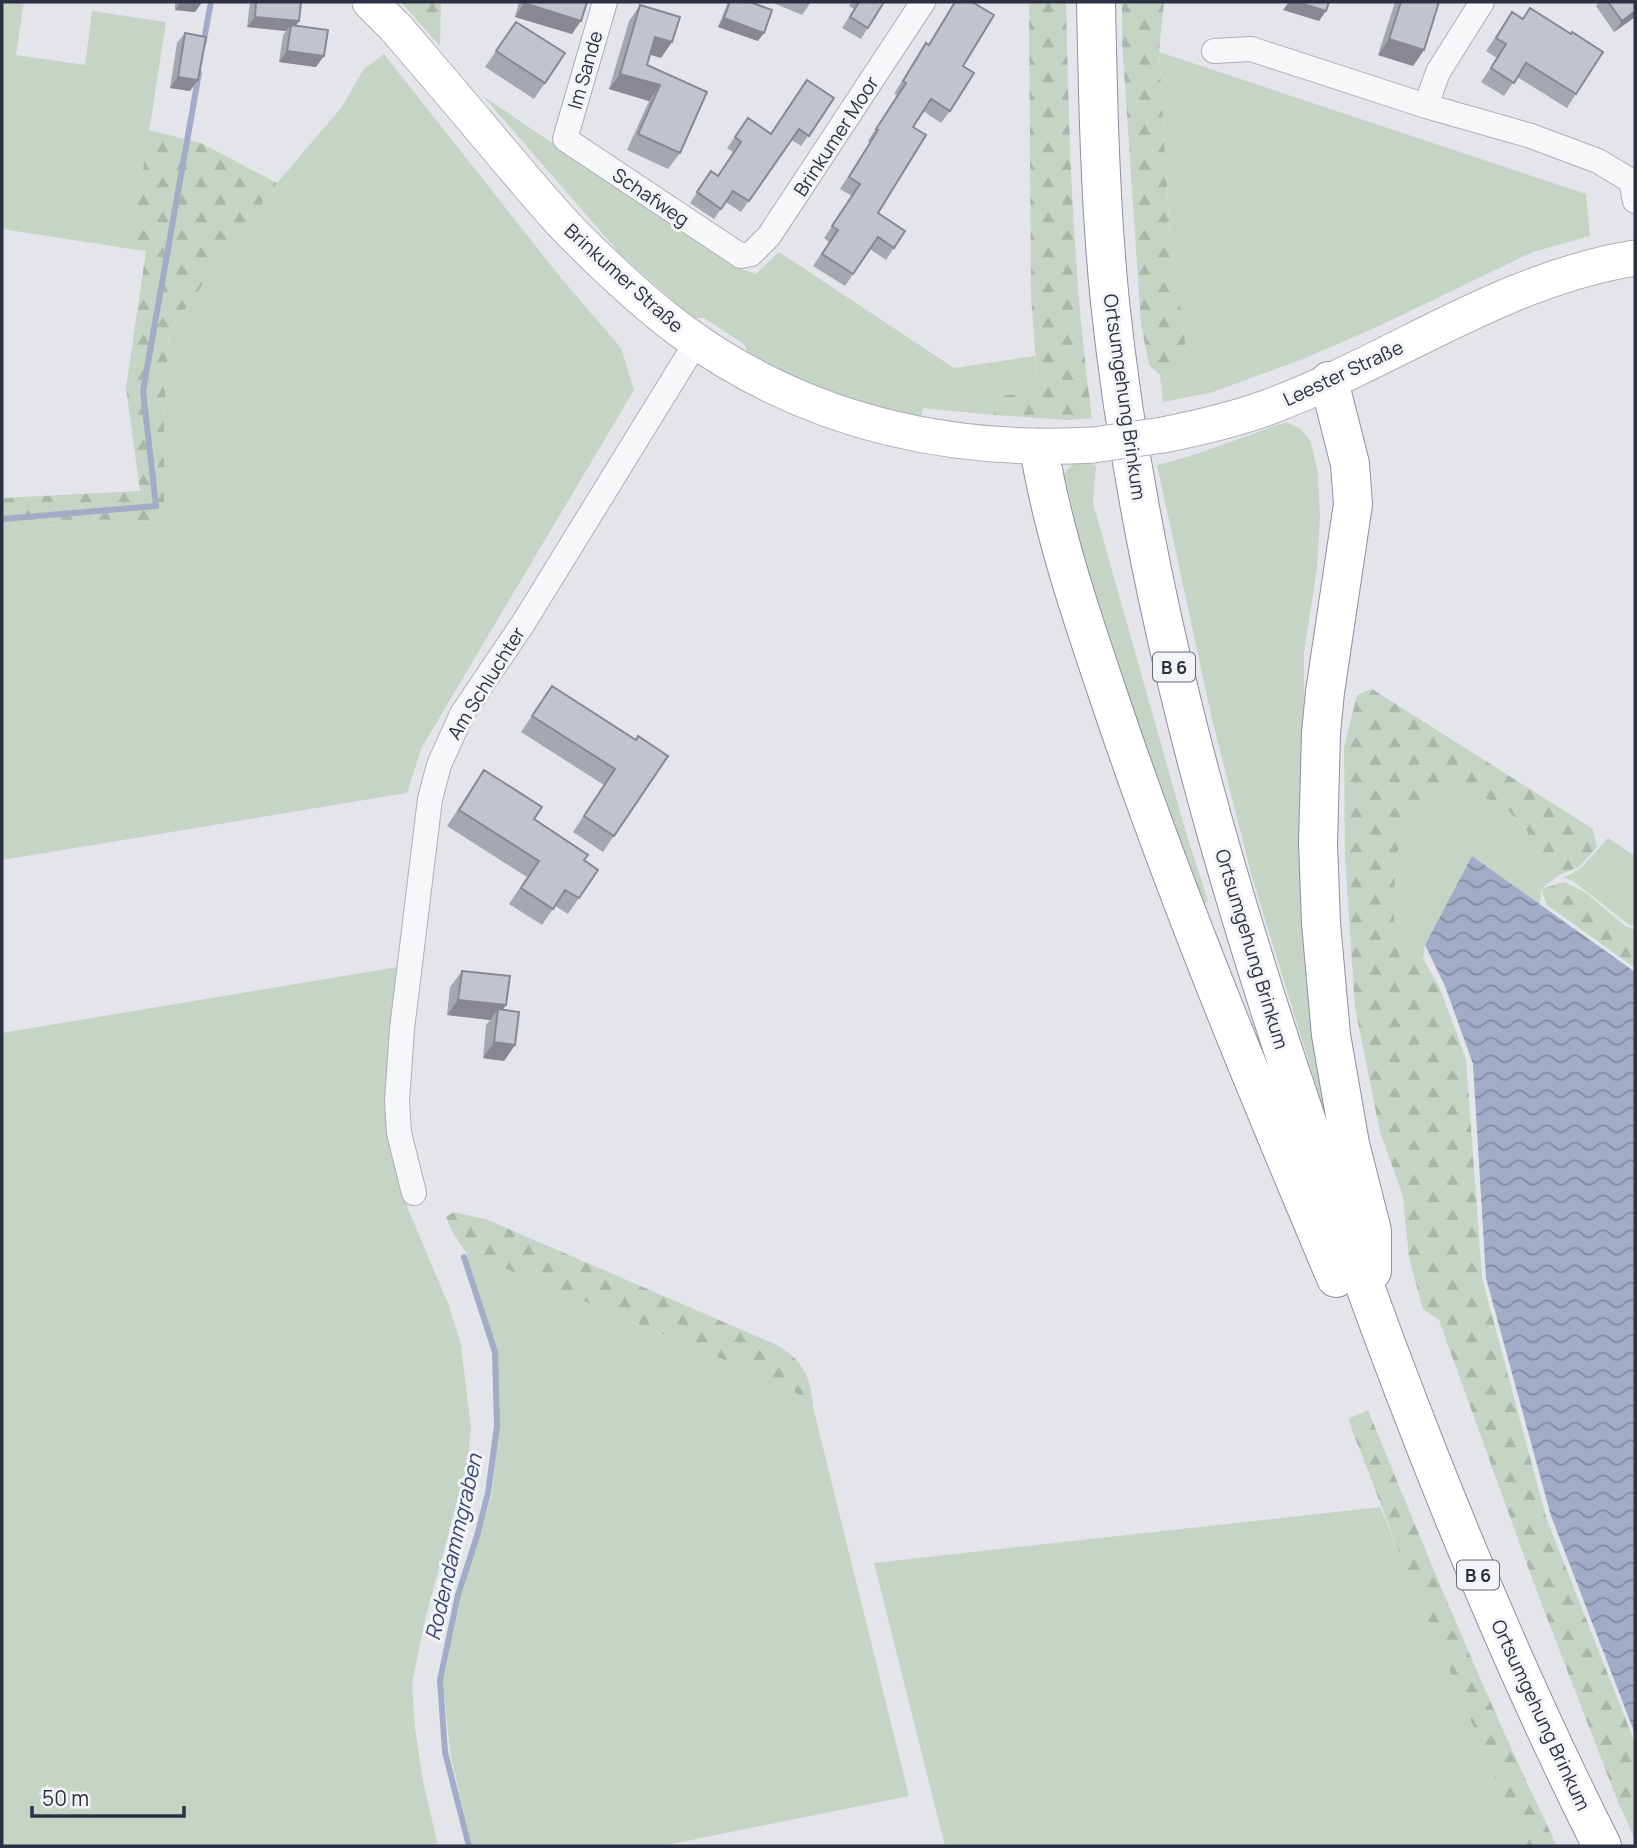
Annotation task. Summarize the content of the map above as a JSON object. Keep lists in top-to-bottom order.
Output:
{
  "streets": {
    "highway": ["Ortsumgehung Brinkum", "B 6"],
    "street": [
      "Im Sande",
      "Brinkumer Moor",
      "Schafweg",
      "Brinkumer Straße",
      "Leester Straße",
      "Am Schluchter"
    ]
  },
  "crossings": [
    ["Im Sande", "Schafweg"],
    ["Brinkumer Moor", "Schafweg"],
    ["Brinkumer Straße", "Leester Straße"],
    ["Brinkumer Straße", "B 6"],
    ["Brinkumer Straße", "Am Schluchter"],
    ["Leester Straße", "B 6"],
    ["Ortsumgehung Brinkum", "B 6"]
  ],
  "water": ["Rodendammgraben"],
  "scale_bar": "50 m"
}
